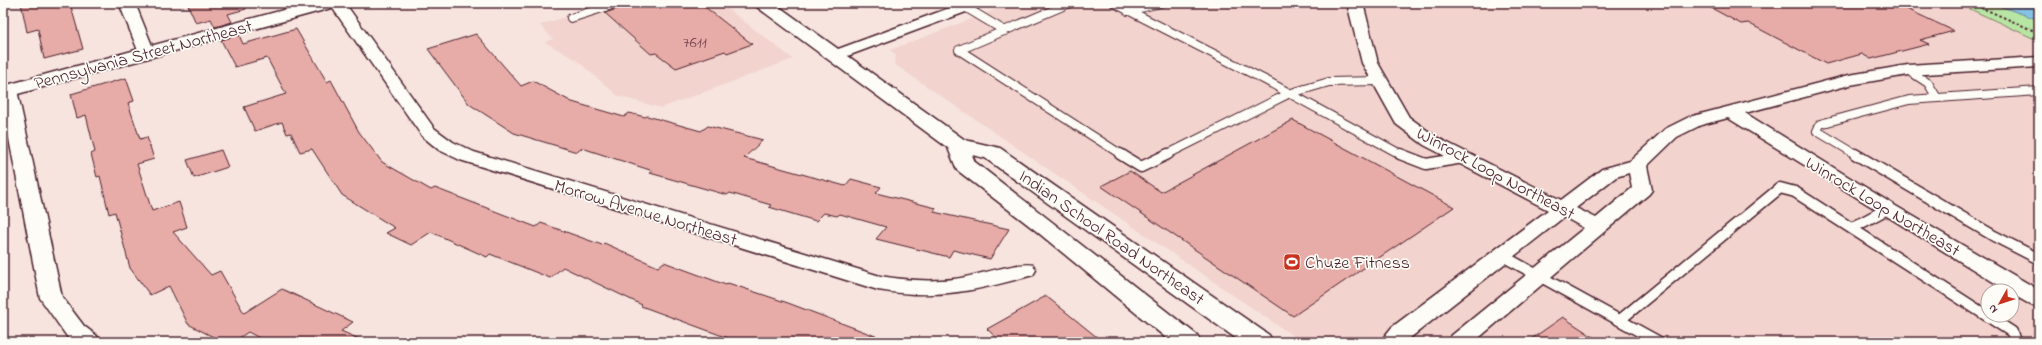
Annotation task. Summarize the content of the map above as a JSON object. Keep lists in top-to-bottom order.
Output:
{
  "streets": {
    "street": [
      "Pennsylvania Street Northeast",
      "Winrock Loop Northeast",
      "Morrow Avenue Northeast",
      "Indian School Road Northeast"
    ]
  },
  "places": {
    "sports": ["Chuze Fitness"]
  },
  "house_numbers": ["7611"],
  "north": "bottom left"
}
